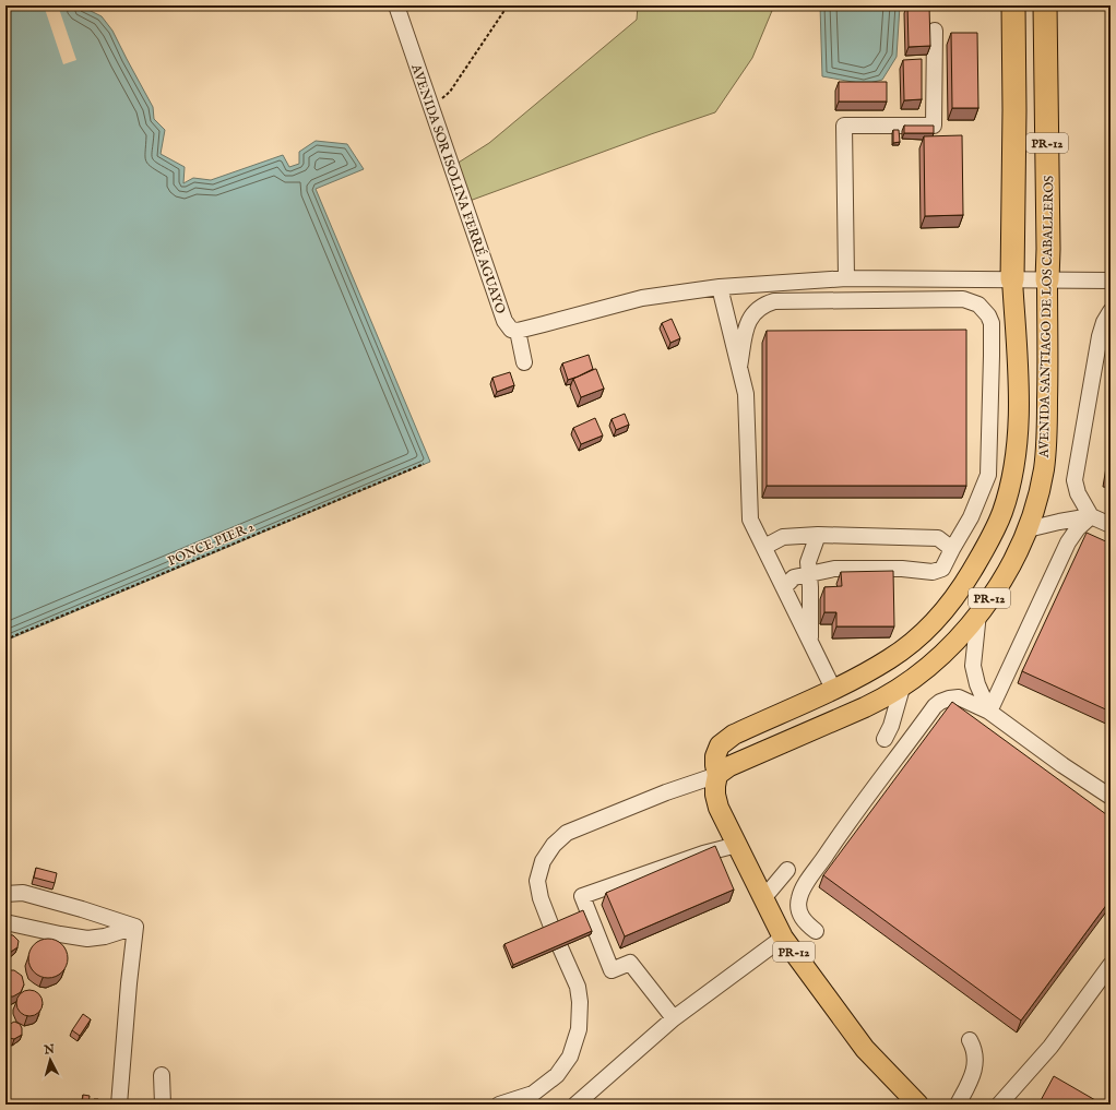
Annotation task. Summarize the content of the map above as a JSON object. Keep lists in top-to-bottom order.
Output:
{
  "streets": {
    "highway": ["PR-12", "AVENIDA SANTIAGO DE LOS CABALLEROS"],
    "street": ["AVENIDA SOR ISOLINA FERRÉ AGUAYO"],
    "path": ["PONCE PIER 2"]
  },
  "crossings": [
    ["PR-12", "AVENIDA SANTIAGO DE LOS CABALLEROS"]
  ],
  "north": "top"
}
